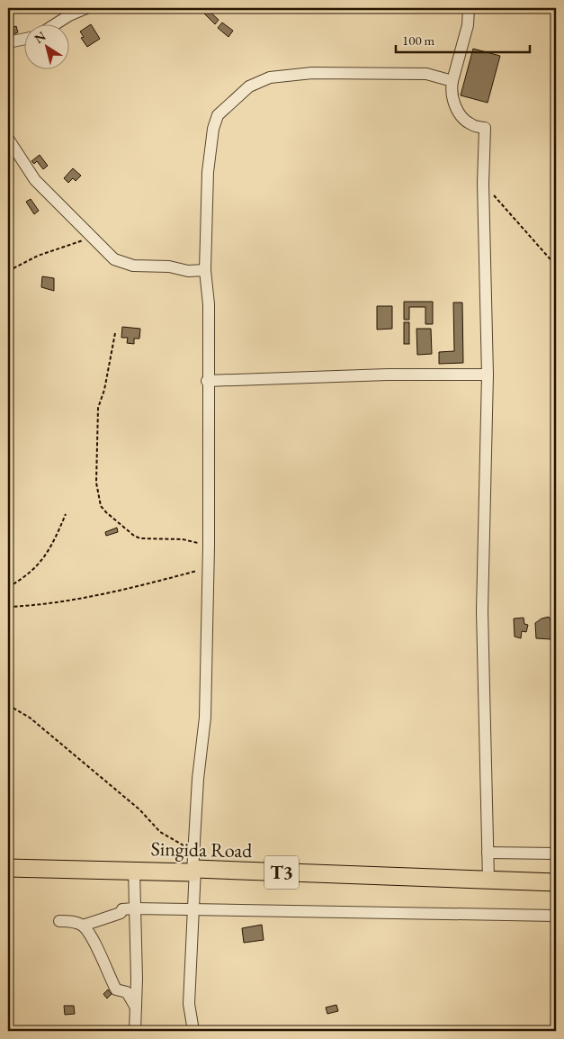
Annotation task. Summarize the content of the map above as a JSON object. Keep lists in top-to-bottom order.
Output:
{
  "streets": {
    "highway": ["Singida Road", "T3"]
  },
  "scale_bar": "100 m",
  "north": "top left"
}
